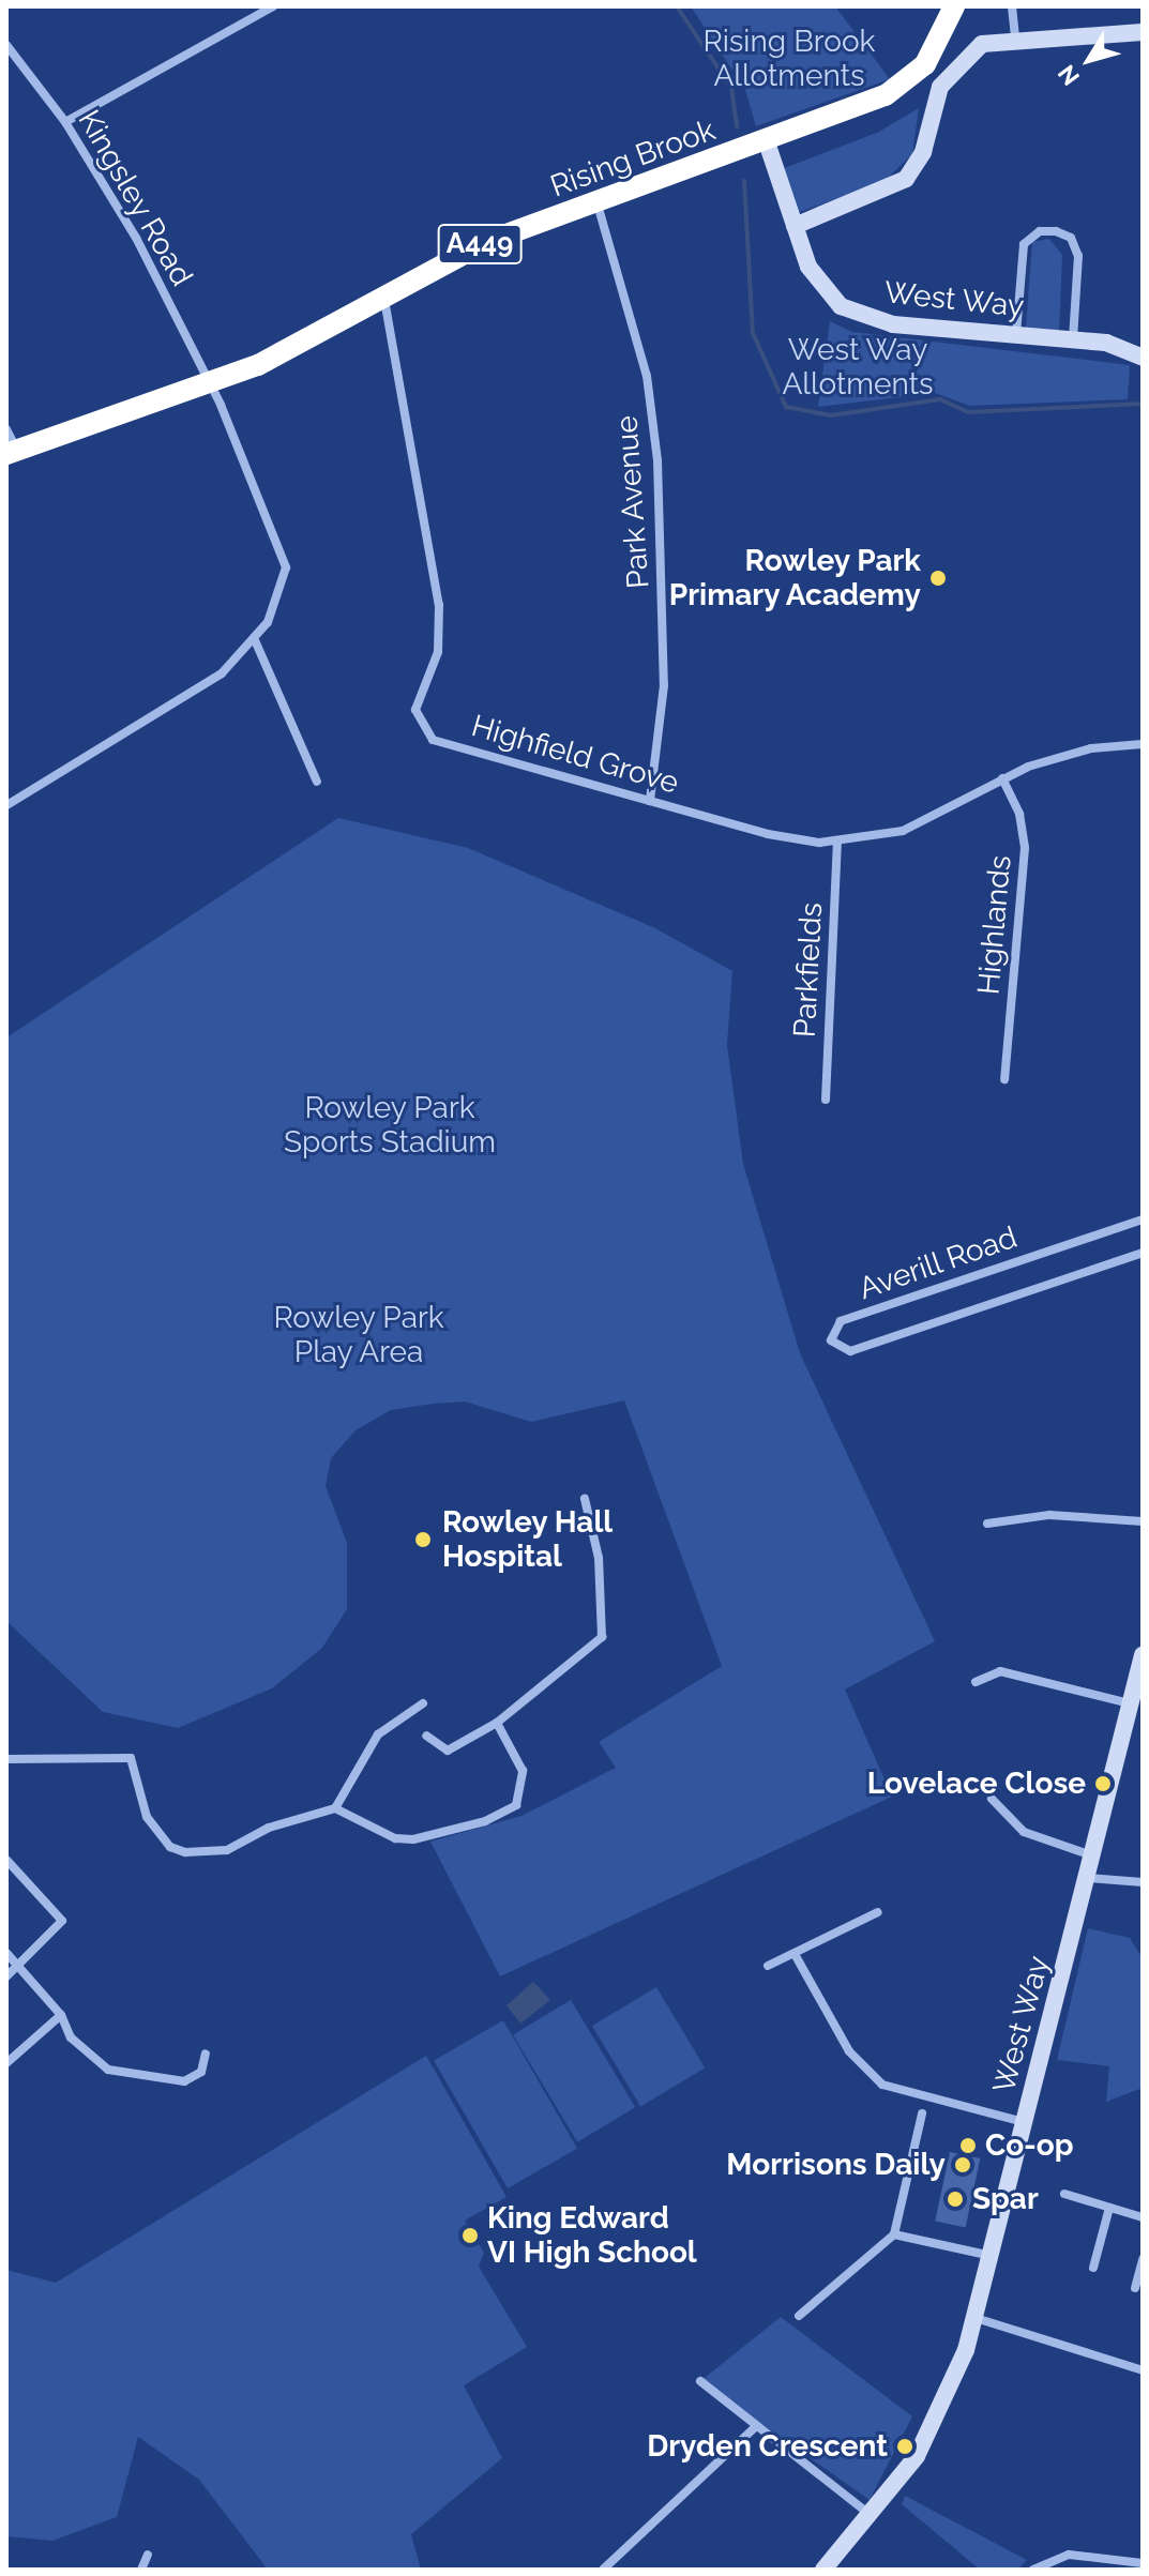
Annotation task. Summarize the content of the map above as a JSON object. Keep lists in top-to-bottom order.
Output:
{
  "streets": {
    "highway": ["Rising Brook", "A449"],
    "street": [
      "Kingsley Road",
      "West Way",
      "Park Avenue",
      "Highfield Grove",
      "Highlands",
      "Parkfields",
      "Averill Road"
    ]
  },
  "crossings": [
    ["Rising Brook", "Kingsley Road"],
    ["Rising Brook", "A449"],
    ["Rising Brook", "West Way"],
    ["Rising Brook", "Park Avenue"],
    ["Rising Brook", "Highfield Grove"],
    ["Kingsley Road", "A449"],
    ["Park Avenue", "Highfield Grove"],
    ["Highfield Grove", "Highlands"],
    ["Highfield Grove", "Parkfields"]
  ],
  "parks": [
    "Rising Brook Allotments",
    "West Way Allotments",
    "Rowley Park Sports Stadium",
    "Rowley Park Play Area"
  ],
  "places": [
    "Rowley Park Primary Academy",
    "Rowley Hall Hospital",
    "Lovelace Close",
    "Co-op",
    "Morrisons Daily",
    "Spar",
    "King Edward VI High School",
    "Dryden Crescent"
  ],
  "north": "bottom left"
}
